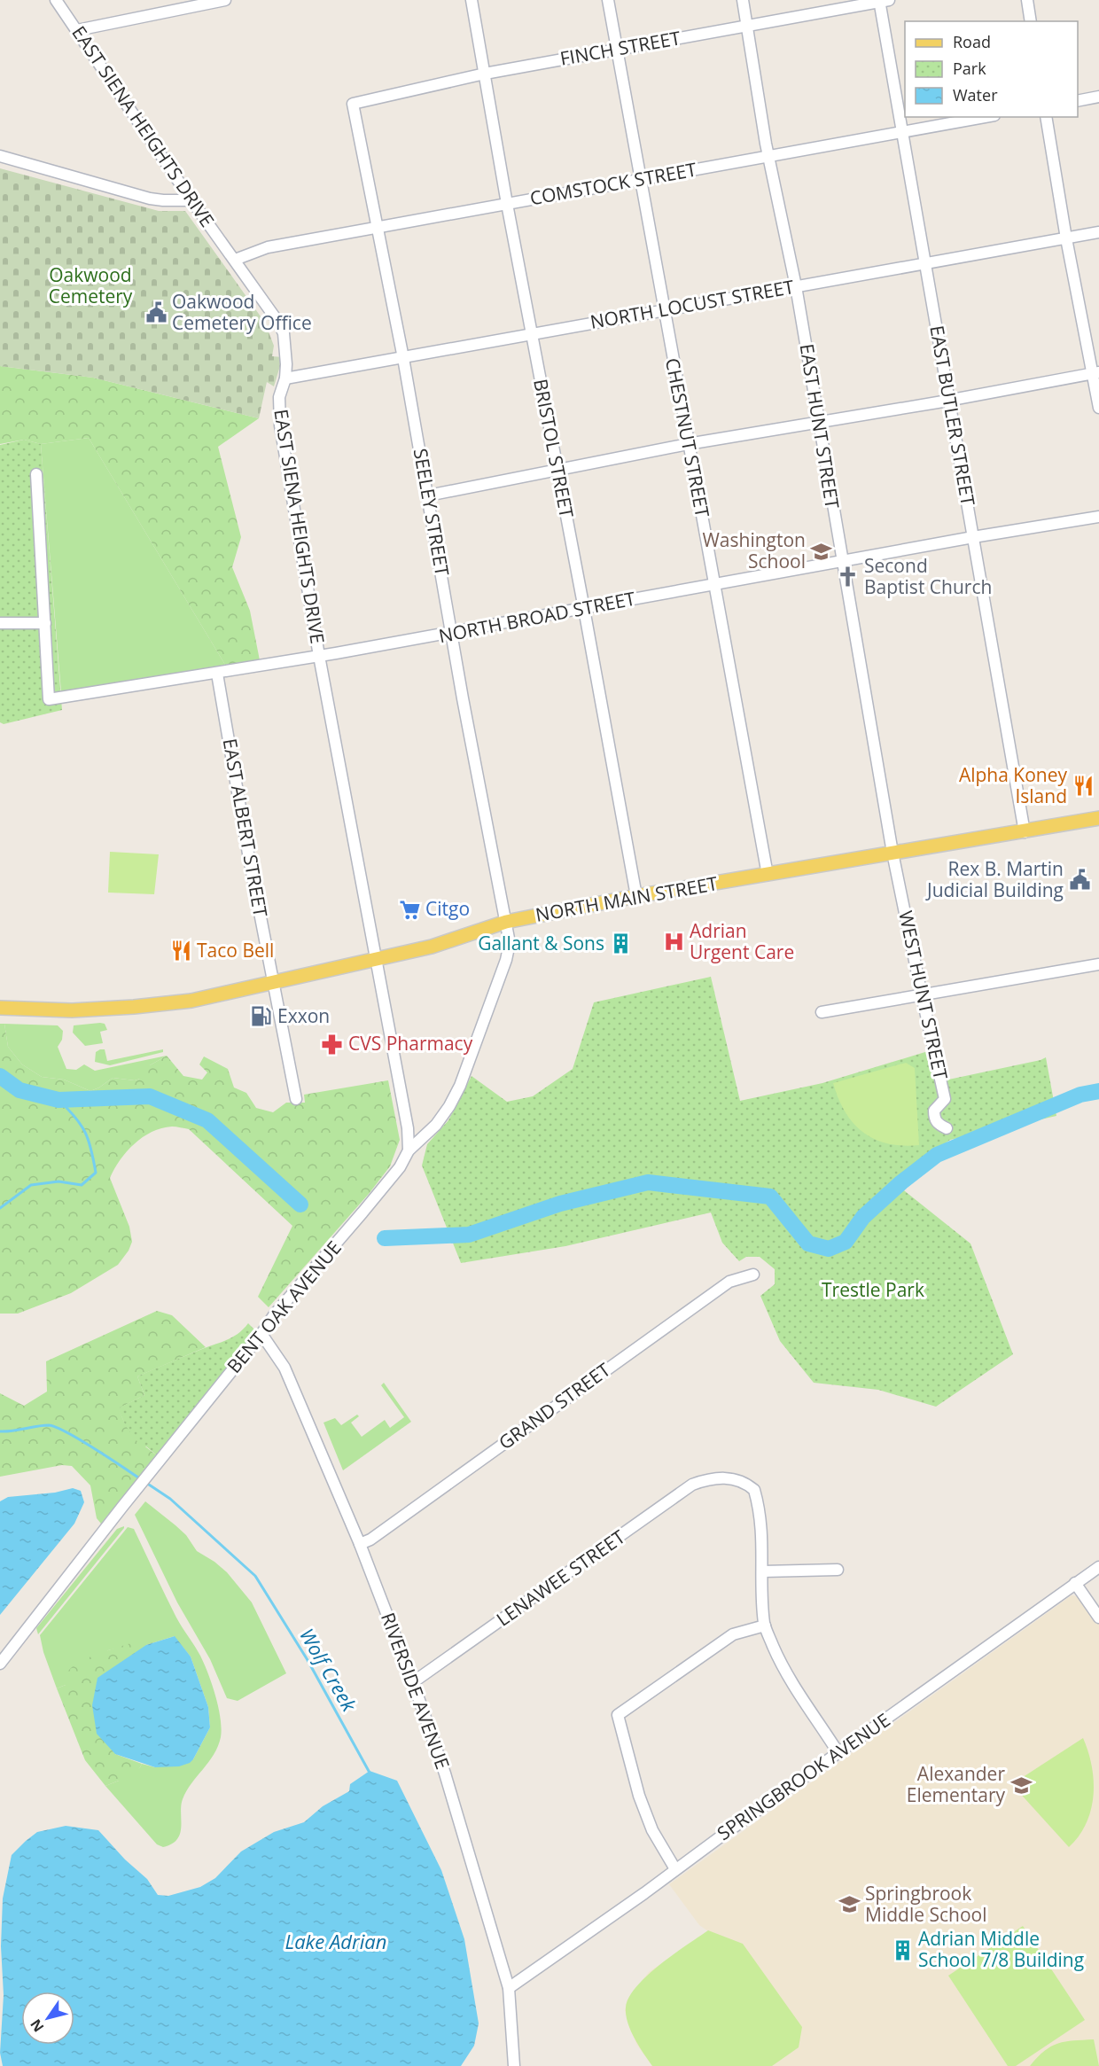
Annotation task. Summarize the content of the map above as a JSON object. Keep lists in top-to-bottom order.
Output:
{
  "streets": {
    "main road": ["NORTH MAIN STREET"],
    "street": [
      "FINCH STREET",
      "EAST SIENA HEIGHTS DRIVE",
      "COMSTOCK STREET",
      "NORTH LOCUST STREET",
      "EAST BUTLER STREET",
      "EAST HUNT STREET",
      "CHESTNUT STREET",
      "BRISTOL STREET",
      "SEELEY STREET",
      "NORTH BROAD STREET",
      "EAST ALBERT STREET",
      "WEST HUNT STREET",
      "BENT OAK AVENUE",
      "GRAND STREET",
      "LENAWEE STREET",
      "RIVERSIDE AVENUE",
      "SPRINGBROOK AVENUE"
    ]
  },
  "crossings": [
    ["FINCH STREET", "EAST BUTLER STREET"],
    ["FINCH STREET", "EAST HUNT STREET"],
    ["FINCH STREET", "CHESTNUT STREET"],
    ["FINCH STREET", "BRISTOL STREET"],
    ["FINCH STREET", "SEELEY STREET"],
    ["EAST SIENA HEIGHTS DRIVE", "COMSTOCK STREET"],
    ["EAST SIENA HEIGHTS DRIVE", "NORTH LOCUST STREET"],
    ["EAST SIENA HEIGHTS DRIVE", "NORTH BROAD STREET"],
    ["EAST SIENA HEIGHTS DRIVE", "NORTH MAIN STREET"],
    ["EAST SIENA HEIGHTS DRIVE", "BENT OAK AVENUE"],
    ["COMSTOCK STREET", "EAST BUTLER STREET"],
    ["COMSTOCK STREET", "EAST HUNT STREET"],
    ["COMSTOCK STREET", "CHESTNUT STREET"],
    ["COMSTOCK STREET", "BRISTOL STREET"],
    ["COMSTOCK STREET", "SEELEY STREET"],
    ["NORTH LOCUST STREET", "EAST BUTLER STREET"],
    ["NORTH LOCUST STREET", "EAST HUNT STREET"],
    ["NORTH LOCUST STREET", "CHESTNUT STREET"],
    ["NORTH LOCUST STREET", "BRISTOL STREET"],
    ["NORTH LOCUST STREET", "SEELEY STREET"],
    ["EAST BUTLER STREET", "NORTH BROAD STREET"],
    ["EAST BUTLER STREET", "NORTH MAIN STREET"],
    ["EAST HUNT STREET", "NORTH BROAD STREET"],
    ["EAST HUNT STREET", "NORTH MAIN STREET"],
    ["EAST HUNT STREET", "WEST HUNT STREET"],
    ["CHESTNUT STREET", "NORTH BROAD STREET"],
    ["CHESTNUT STREET", "NORTH MAIN STREET"],
    ["BRISTOL STREET", "NORTH BROAD STREET"],
    ["BRISTOL STREET", "NORTH MAIN STREET"],
    ["SEELEY STREET", "NORTH BROAD STREET"],
    ["SEELEY STREET", "NORTH MAIN STREET"],
    ["SEELEY STREET", "BENT OAK AVENUE"],
    ["NORTH BROAD STREET", "EAST ALBERT STREET"],
    ["EAST ALBERT STREET", "NORTH MAIN STREET"],
    ["NORTH MAIN STREET", "WEST HUNT STREET"],
    ["NORTH MAIN STREET", "BENT OAK AVENUE"],
    ["BENT OAK AVENUE", "RIVERSIDE AVENUE"],
    ["GRAND STREET", "RIVERSIDE AVENUE"],
    ["LENAWEE STREET", "RIVERSIDE AVENUE"],
    ["RIVERSIDE AVENUE", "SPRINGBROOK AVENUE"]
  ],
  "water": ["Wolf Creek", "Lake Adrian"],
  "parks": ["Oakwood Cemetery", "Trestle Park"],
  "places": {
    "public building": ["Oakwood Cemetery Office", "Rex B. Martin Judicial Building"],
    "school or university": ["Washington School", "Alexander Elementary", "Springbrook Middle School"],
    "church": ["Second Baptist Church"],
    "restaurant": ["Alpha Koney Island", "Taco Bell"],
    "supermarket": ["Citgo"],
    "hospital": ["Adrian Urgent Care"],
    "building": ["Gallant & Sons", "Adrian Middle School 7/8 Building"],
    "fuel station": ["Exxon"],
    "pharmacy": ["CVS Pharmacy"]
  },
  "legend": ["Road", "Park", "Water"],
  "north": "bottom left"
}
